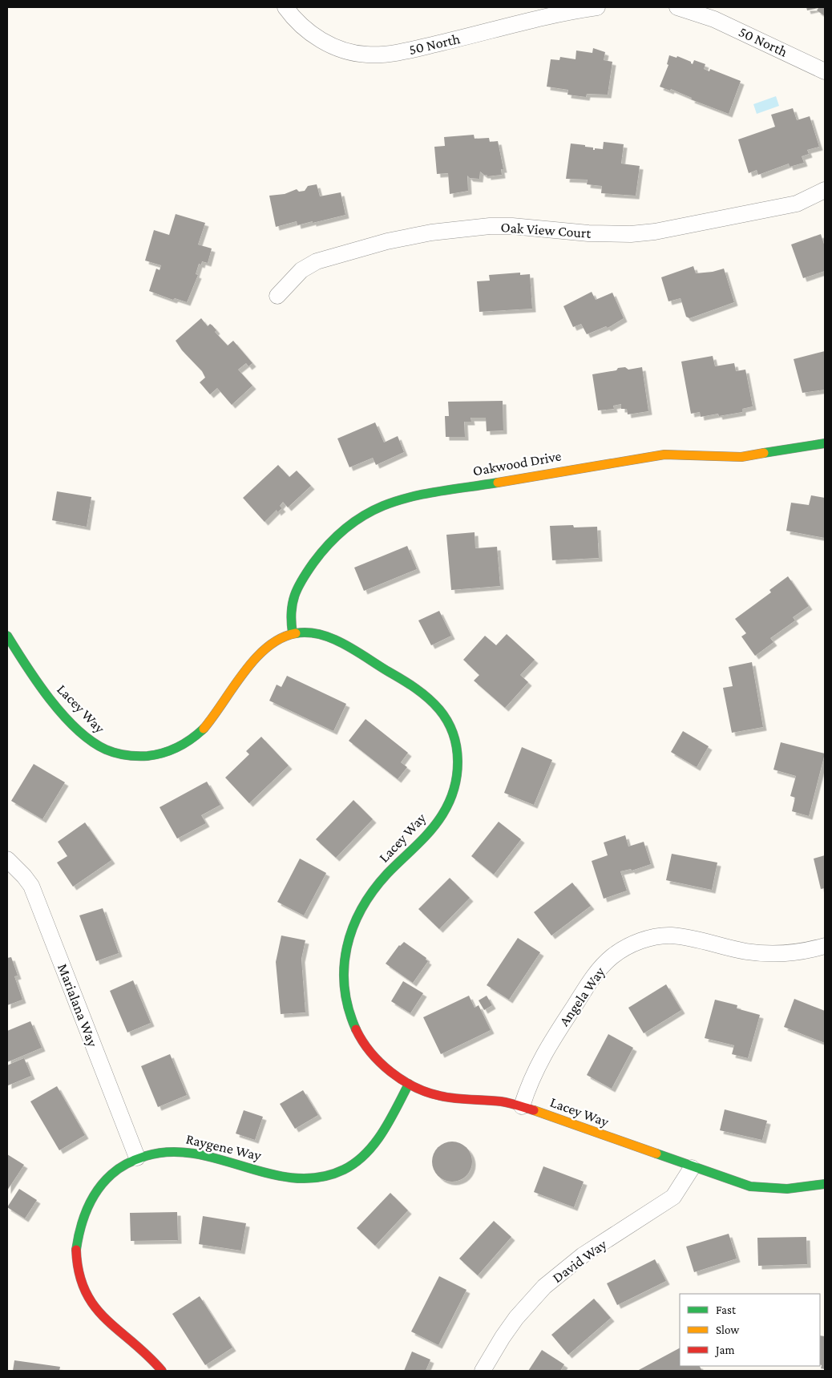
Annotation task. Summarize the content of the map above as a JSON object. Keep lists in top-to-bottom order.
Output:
{
  "streets": {
    "street": [
      "50 North",
      "Oak View Court",
      "Oakwood Drive",
      "Lacey Way",
      "Angela Way",
      "Marialana Way",
      "Raygene Way",
      "David Way"
    ]
  },
  "crossings": [
    ["Oakwood Drive", "Lacey Way"],
    ["Lacey Way", "Angela Way"],
    ["Lacey Way", "Raygene Way"],
    ["Lacey Way", "David Way"],
    ["Marialana Way", "Raygene Way"]
  ],
  "legend": ["Fast", "Slow", "Jam"]
}
